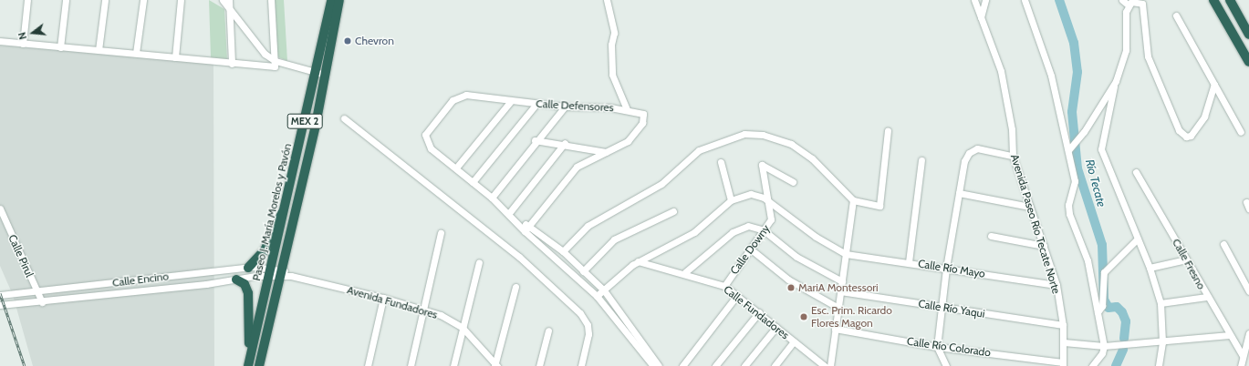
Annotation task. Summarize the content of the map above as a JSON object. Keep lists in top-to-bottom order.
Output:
{
  "streets": {
    "highway": ["MEX 2", "Paseo J. María Morelos y Pavón"],
    "street": [
      "Calle Defensores",
      "Avenida Paseo Río Tecate Norte",
      "Calle Downy",
      "Calle Pirul",
      "Calle Fresno",
      "Calle Río Mayo",
      "Calle Encino",
      "Avenida Fundadores",
      "Calle Río Yaqui",
      "Calle Fundadores",
      "Calle Río Colorado"
    ]
  },
  "crossings": [
    ["Paseo J. María Morelos y Pavón", "Calle Encino"],
    ["Paseo J. María Morelos y Pavón", "Avenida Fundadores"],
    ["Avenida Paseo Río Tecate Norte", "Calle Río Mayo"],
    ["Avenida Paseo Río Tecate Norte", "Calle Río Yaqui"],
    ["Avenida Paseo Río Tecate Norte", "Calle Río Colorado"],
    ["Calle Downy", "Calle Fundadores"],
    ["Calle Pirul", "Calle Encino"],
    ["Calle Encino", "Avenida Fundadores"]
  ],
  "water": ["Río Tecate"],
  "places": ["Chevron", "MariA Montessori", "Esc. Prim. Ricardo Flores Magon"],
  "north": "left"
}
